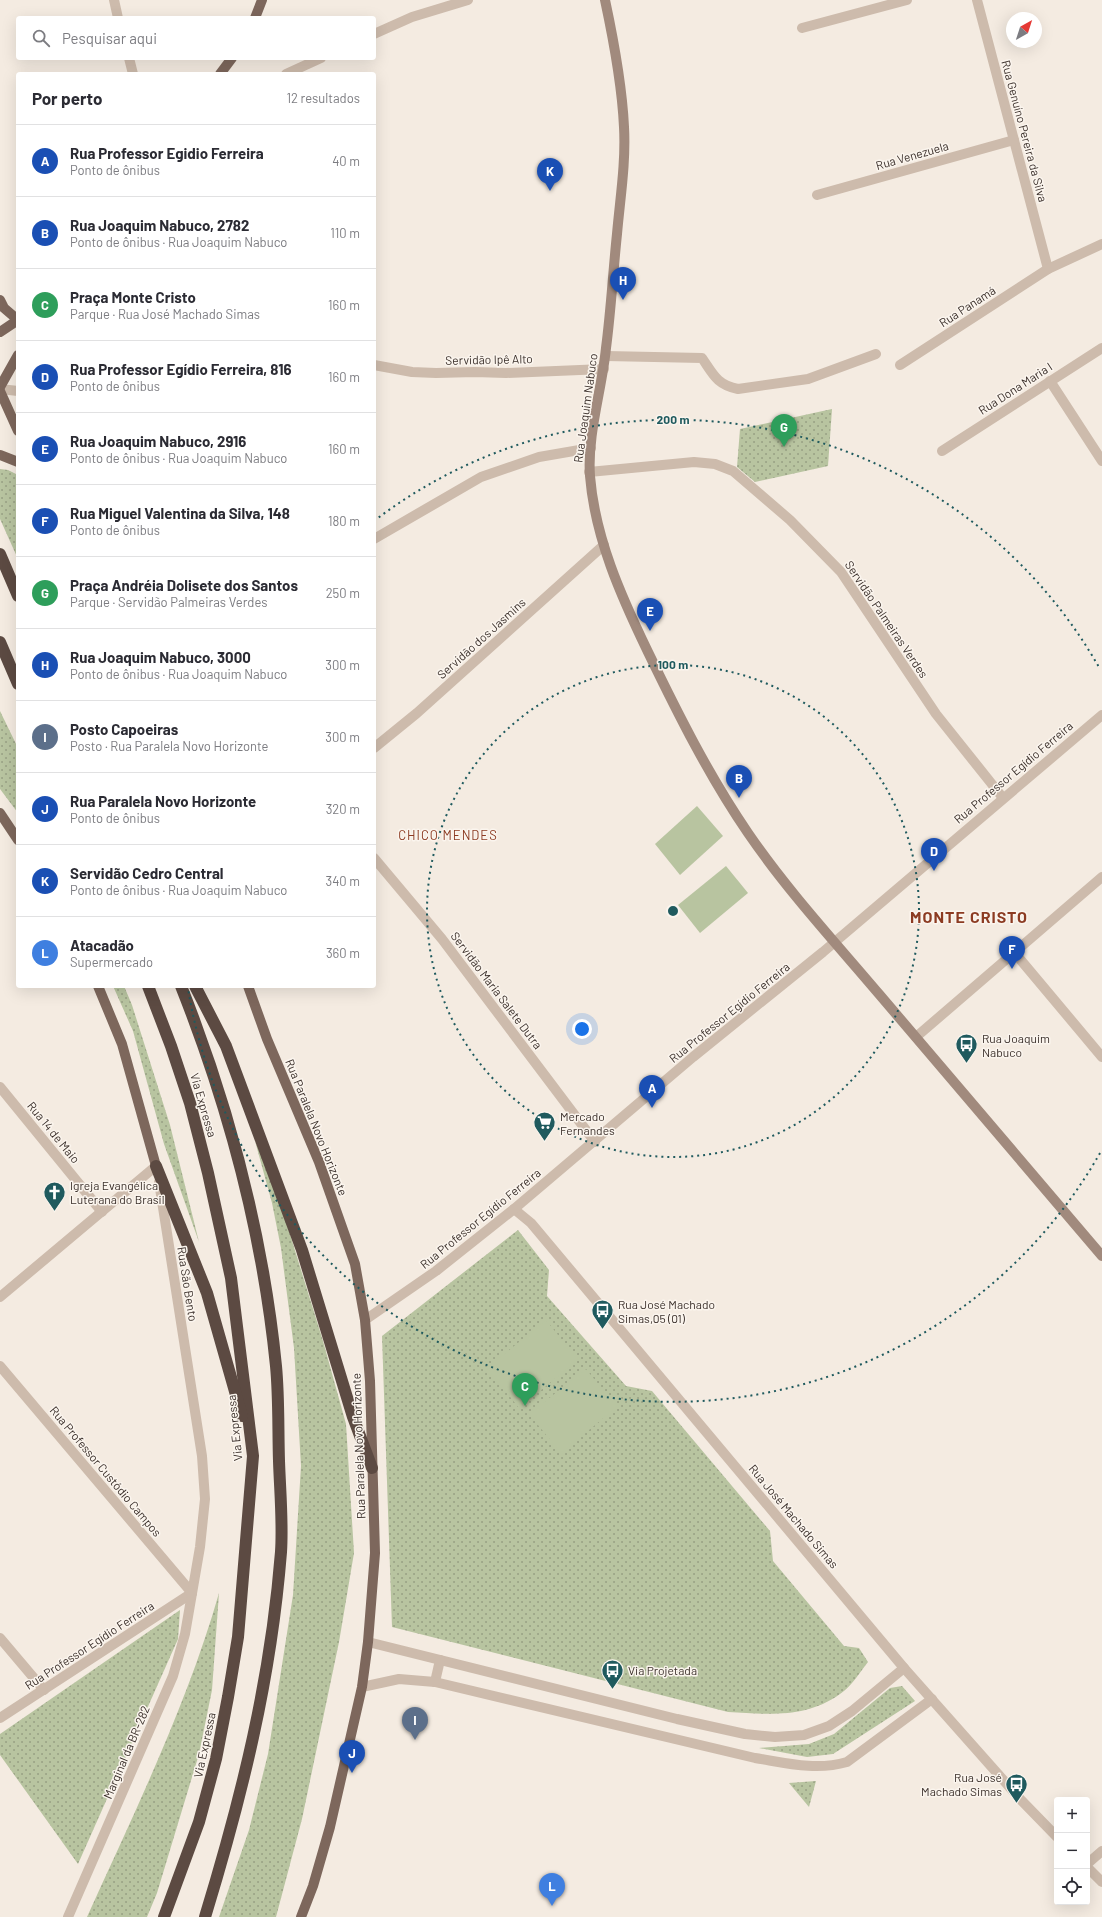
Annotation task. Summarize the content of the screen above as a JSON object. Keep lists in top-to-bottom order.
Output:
{
  "streets": {
    "highway": ["Via Expressa"],
    "main road": ["Rua Joaquim Nabuco", "Rua Paralela Novo Horizonte", "Rua São Bento"],
    "street": [
      "Rua Genuíno Pereira da Silva",
      "Rua Venezuela",
      "Rua Panamá",
      "Servidão Ipê Alto",
      "Rua Dona Maria I",
      "Servidão Palmeiras Verdes",
      "Servidão dos Jasmins",
      "Rua Professor Egídio Ferreira",
      "Servidão Maria Salete Dutra",
      "Rua 14 de Maio",
      "Rua Professor Custódio Campos",
      "Rua José Machado Simas",
      "Marginal da BR-282"
    ]
  },
  "crossings": [
    ["Rua Genuíno Pereira da Silva", "Rua Venezuela"],
    ["Rua Genuíno Pereira da Silva", "Rua Panamá"],
    ["Servidão Ipê Alto", "Rua Joaquim Nabuco"],
    ["Rua Joaquim Nabuco", "Servidão Palmeiras Verdes"],
    ["Rua Joaquim Nabuco", "Servidão dos Jasmins"],
    ["Rua Joaquim Nabuco", "Rua Professor Egídio Ferreira"],
    ["Servidão Palmeiras Verdes", "Rua Professor Egídio Ferreira"],
    ["Rua Professor Egídio Ferreira", "Servidão Maria Salete Dutra"],
    ["Rua Professor Egídio Ferreira", "Rua Paralela Novo Horizonte"],
    ["Rua Professor Egídio Ferreira", "Rua São Bento"],
    ["Rua Professor Egídio Ferreira", "Rua Professor Custódio Campos"],
    ["Rua Professor Egídio Ferreira", "Rua José Machado Simas"],
    ["Rua Professor Egídio Ferreira", "Marginal da BR-282"],
    ["Rua São Bento", "Rua Professor Custódio Campos"],
    ["Rua São Bento", "Marginal da BR-282"],
    ["Rua Professor Custódio Campos", "Marginal da BR-282"]
  ],
  "districts": ["CHICO MENDES", "MONTE CRISTO"],
  "places": {
    "bus stop": [
      "Rua Joaquim Nabuco",
      "Rua José Machado Simas,05 (01)",
      "Via Projetada",
      "Rua José Machado Simas"
    ],
    "supermarket": ["Mercado Fernandes"],
    "church": ["Igreja Evangélica Luterana do Brasil"]
  },
  "north": "top right",
  "page": {
    "search": "Pesquisar aqui",
    "heading": ["Por perto", "12 resultados"],
    "list": [
      {
        "mark": "A",
        "name": "Rua Professor Egidio Ferreira",
        "note": "Ponto de ônibus",
        "value": "40 m"
      },
      {
        "mark": "B",
        "name": "Rua Joaquim Nabuco, 2782",
        "note": "Ponto de ônibus · Rua Joaquim Nabuco",
        "value": "110 m"
      },
      {
        "mark": "C",
        "name": "Praça Monte Cristo",
        "note": "Parque · Rua José Machado Simas",
        "value": "160 m"
      },
      {
        "mark": "D",
        "name": "Rua Professor Egídio Ferreira, 816",
        "note": "Ponto de ônibus",
        "value": "160 m"
      },
      {
        "mark": "E",
        "name": "Rua Joaquim Nabuco, 2916",
        "note": "Ponto de ônibus · Rua Joaquim Nabuco",
        "value": "160 m"
      },
      {
        "mark": "F",
        "name": "Rua Miguel Valentina da Silva, 148",
        "note": "Ponto de ônibus",
        "value": "180 m"
      },
      {
        "mark": "G",
        "name": "Praça Andréia Dolisete dos Santos",
        "note": "Parque · Servidão Palmeiras Verdes",
        "value": "250 m"
      },
      {
        "mark": "H",
        "name": "Rua Joaquim Nabuco, 3000",
        "note": "Ponto de ônibus · Rua Joaquim Nabuco",
        "value": "300 m"
      },
      {
        "mark": "I",
        "name": "Posto Capoeiras",
        "note": "Posto · Rua Paralela Novo Horizonte",
        "value": "300 m"
      },
      {
        "mark": "J",
        "name": "Rua Paralela Novo Horizonte",
        "note": "Ponto de ônibus",
        "value": "320 m"
      },
      {
        "mark": "K",
        "name": "Servidão Cedro Central",
        "note": "Ponto de ônibus · Rua Joaquim Nabuco",
        "value": "340 m"
      },
      {
        "mark": "L",
        "name": "Atacadão",
        "note": "Supermercado",
        "value": "360 m"
      }
    ],
    "pins": [
      "K",
      "H",
      "G",
      "E",
      "B",
      "D",
      "F",
      "A",
      "C",
      "I",
      "J",
      "L"
    ],
    "map_buttons": ["+", "−"]
  },
  "rings": ["200 m", "100 m"]
}
